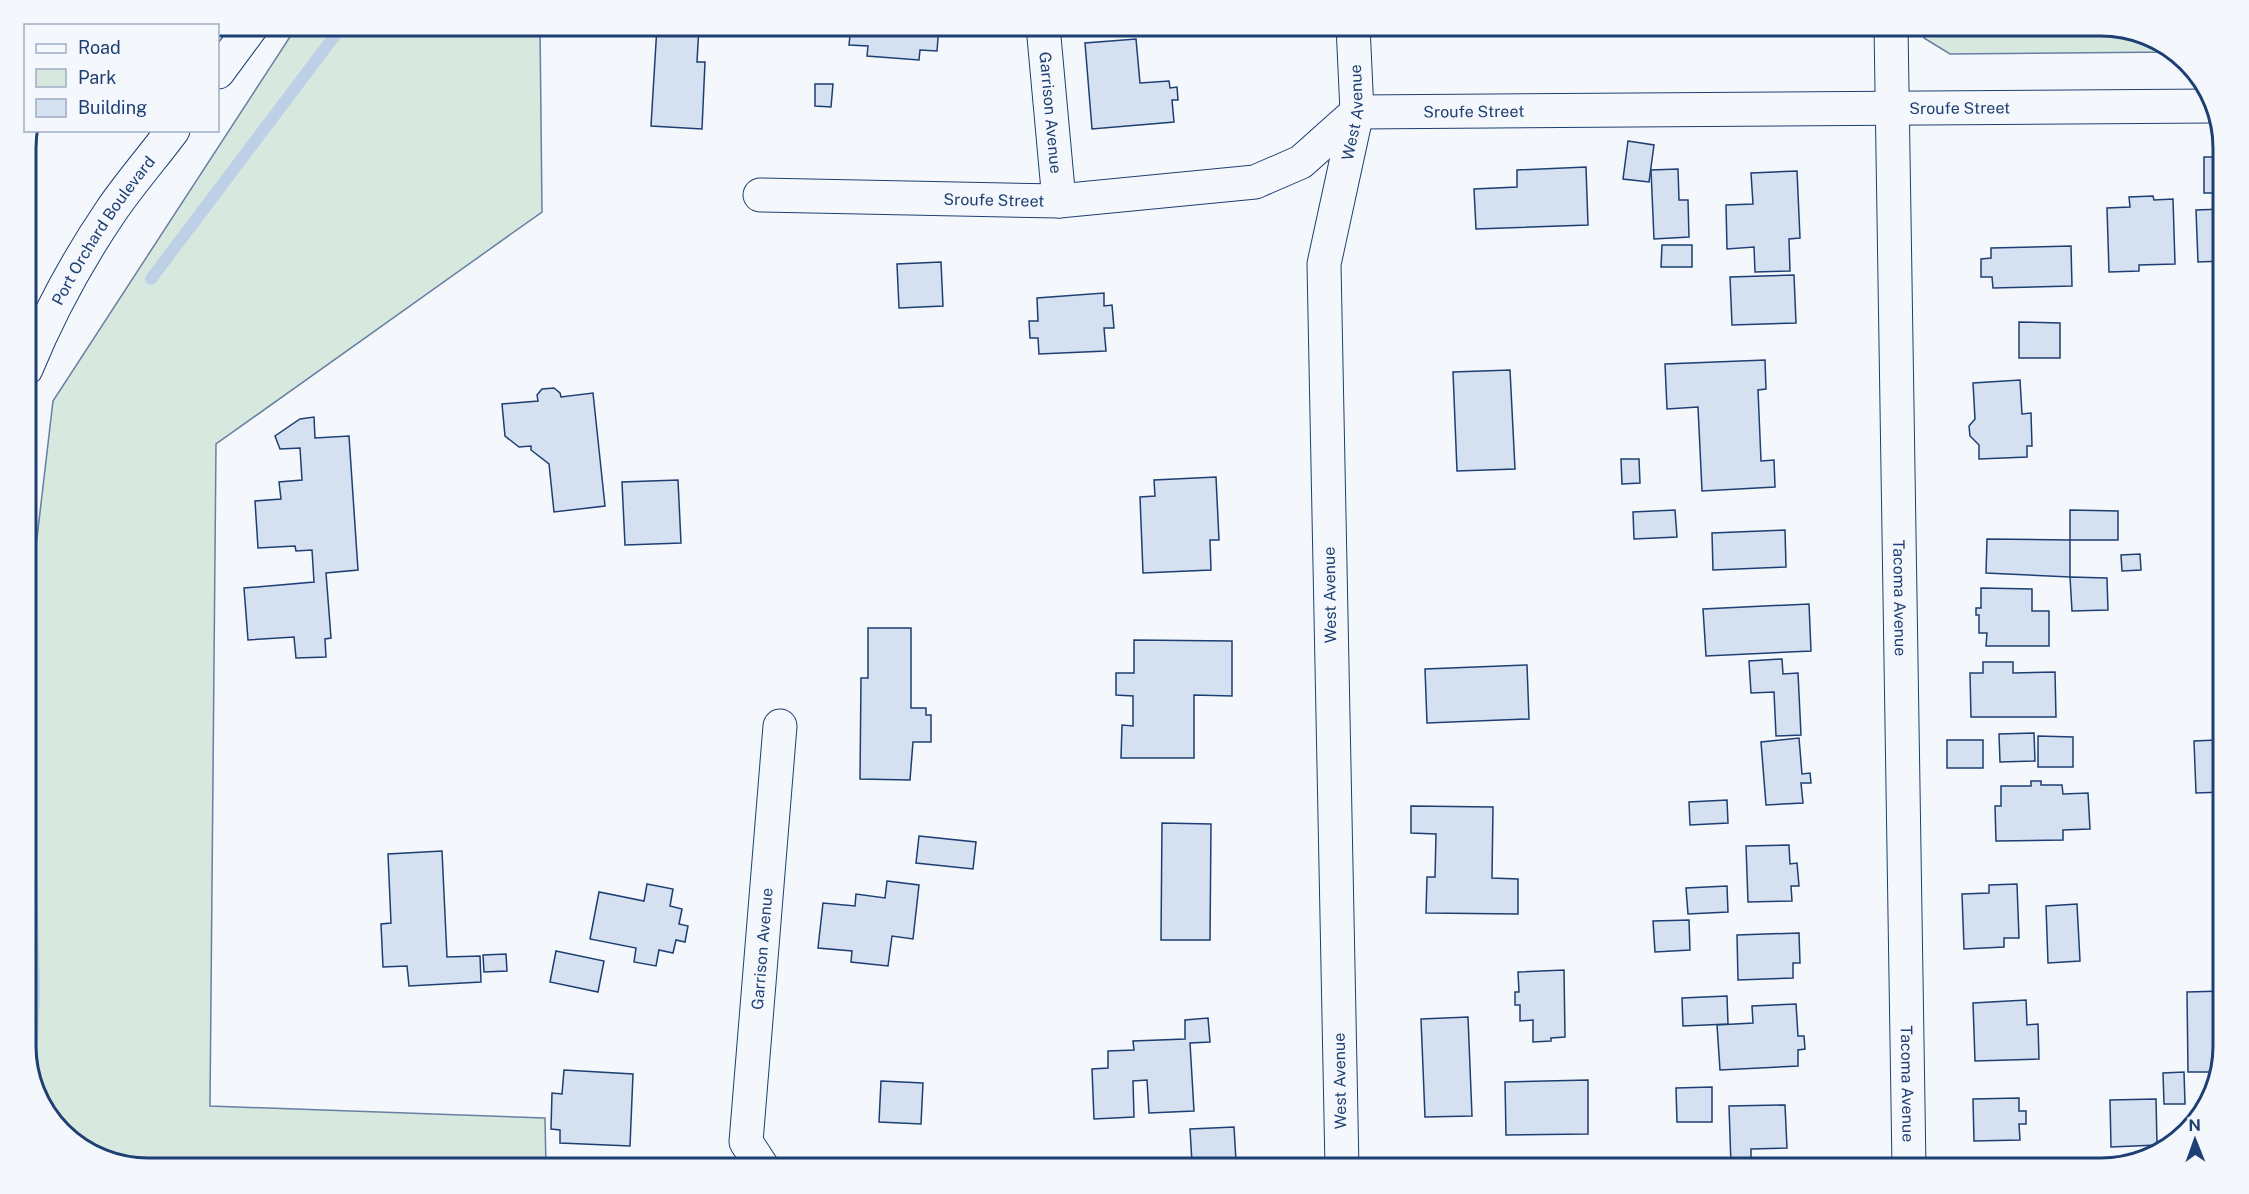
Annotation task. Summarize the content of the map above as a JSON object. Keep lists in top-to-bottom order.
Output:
{
  "streets": {
    "street": [
      "Sroufe Street",
      "West Avenue",
      "Garrison Avenue",
      "Port Orchard Boulevard",
      "Tacoma Avenue"
    ]
  },
  "crossings": [
    ["Sroufe Street", "West Avenue"],
    ["Sroufe Street", "Garrison Avenue"],
    ["Sroufe Street", "Tacoma Avenue"]
  ],
  "legend": ["Road", "Park", "Building"],
  "north": "top"
}
